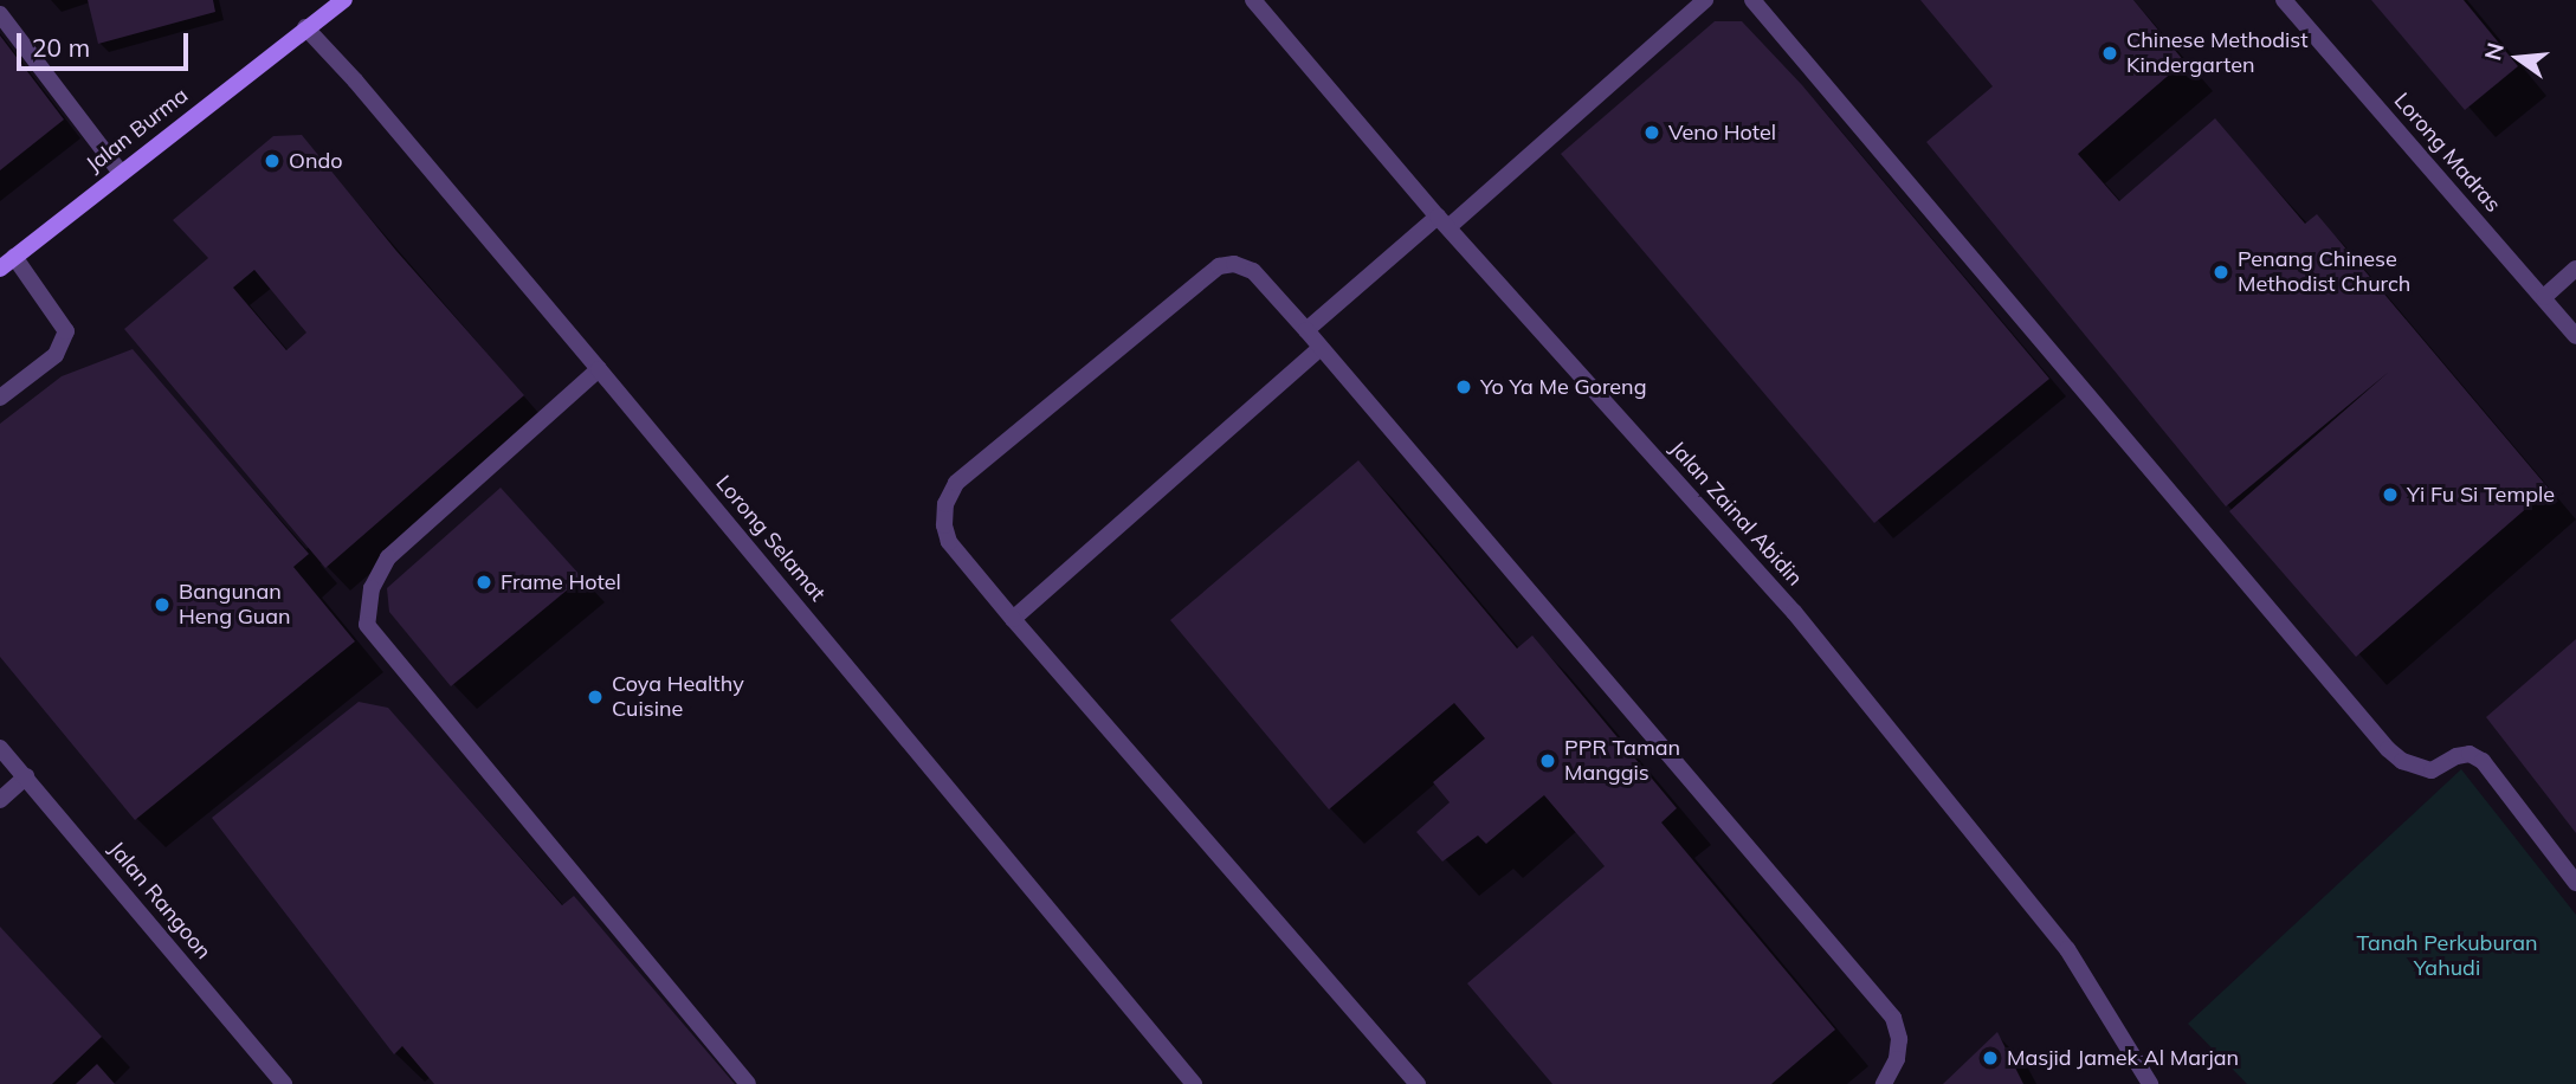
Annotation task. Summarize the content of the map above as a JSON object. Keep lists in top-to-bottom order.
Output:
{
  "streets": {
    "main road": ["Jalan Burma"],
    "street": [
      "Lorong Madras",
      "Jalan Zainal Abidin",
      "Lorong Selamat",
      "Jalan Rangoon"
    ]
  },
  "crossings": [
    ["Jalan Burma", "Lorong Selamat"]
  ],
  "parks": ["Tanah Perkuburan Yahudi"],
  "places": [
    "Chinese Methodist Kindergarten",
    "Veno Hotel",
    "Ondo",
    "Penang Chinese Methodist Church",
    "Yo Ya Me Goreng",
    "Yi Fu Si Temple",
    "Frame Hotel",
    "Bangunan Heng Guan",
    "Coya Healthy Cuisine",
    "PPR Taman Manggis",
    "Masjid Jamek Al Marjan"
  ],
  "scale_bar": "20 m",
  "north": "left"
}
